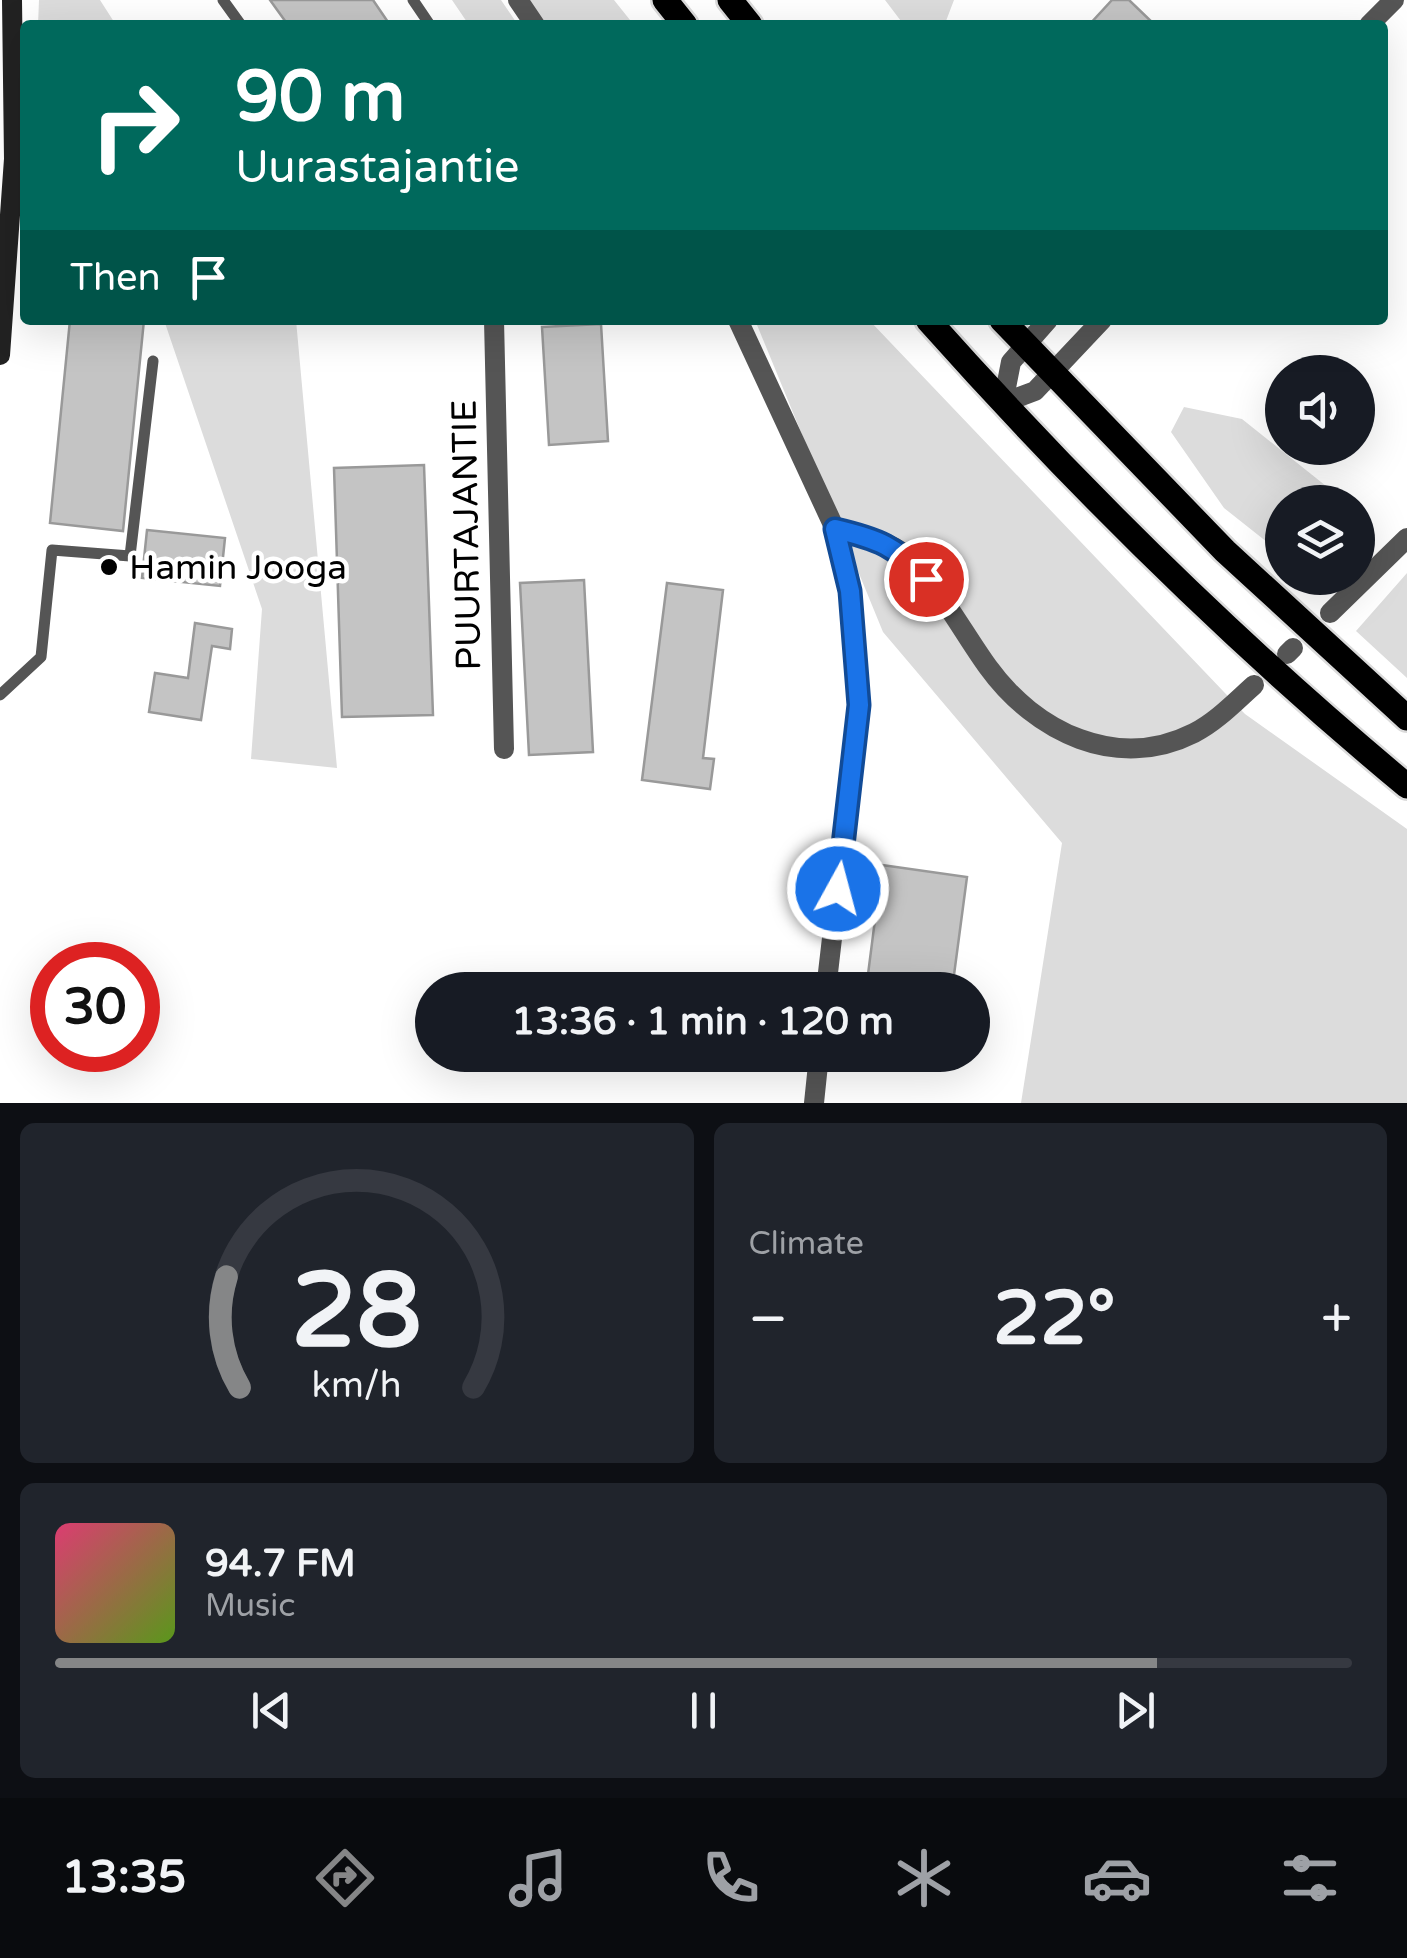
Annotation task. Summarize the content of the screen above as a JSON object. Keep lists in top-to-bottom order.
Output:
{
  "streets": {
    "street": ["PUURTAJANTIE"]
  },
  "places": ["Hamin Jooga"],
  "page": {
    "turn": ["90 m", "Uurastajantie"],
    "then": "Then",
    "limit": "30",
    "trip": "13:36 · 1 min · 120 m",
    "tile": "Climate",
    "heat": ["−", "22°", "+"],
    "song": ["94.7 FM", "Music"],
    "tabs": "13:35",
    "gauge": ["28", "km/h"]
  }
}
